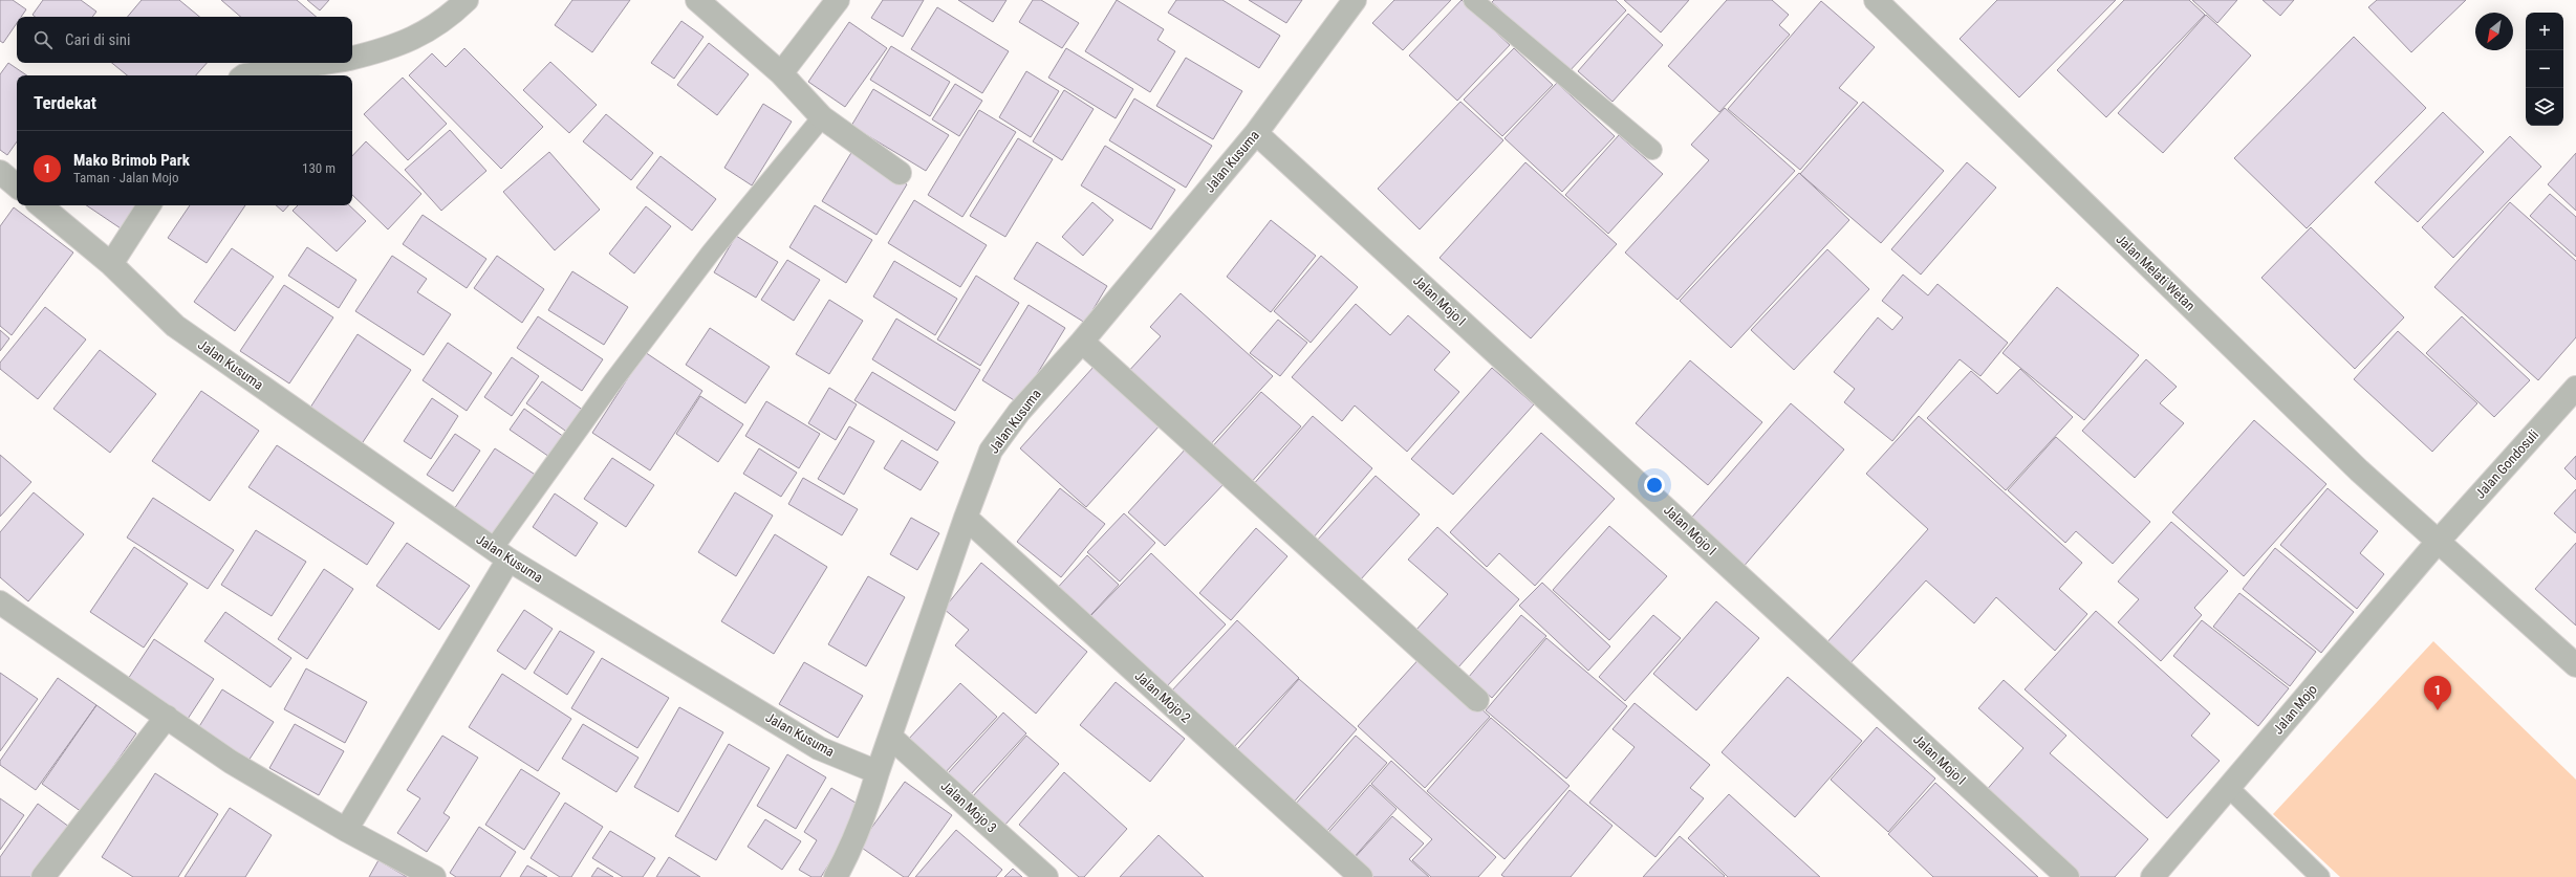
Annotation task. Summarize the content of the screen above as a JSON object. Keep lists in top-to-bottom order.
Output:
{
  "streets": {
    "street": [
      "Jalan Kusuma",
      "Jalan Melati Wetan",
      "Jalan Mojo I",
      "Jalan Gondosuli",
      "Jalan Mojo 2",
      "Jalan Mojo",
      "Jalan Mojo 3"
    ]
  },
  "crossings": [
    ["Jalan Kusuma", "Jalan Mojo I"],
    ["Jalan Kusuma", "Jalan Mojo 2"],
    ["Jalan Kusuma", "Jalan Mojo 3"],
    ["Jalan Melati Wetan", "Jalan Gondosuli"],
    ["Jalan Melati Wetan", "Jalan Mojo"],
    ["Jalan Gondosuli", "Jalan Mojo"]
  ],
  "north": "bottom left",
  "page": {
    "map_buttons": ["+", "−"],
    "search": "Cari di sini",
    "heading": "Terdekat",
    "list": [
      {
        "mark": "1",
        "name": "Mako Brimob Park",
        "note": "Taman · Jalan Mojo",
        "value": "130 m"
      }
    ],
    "pins": "1"
  }
}
